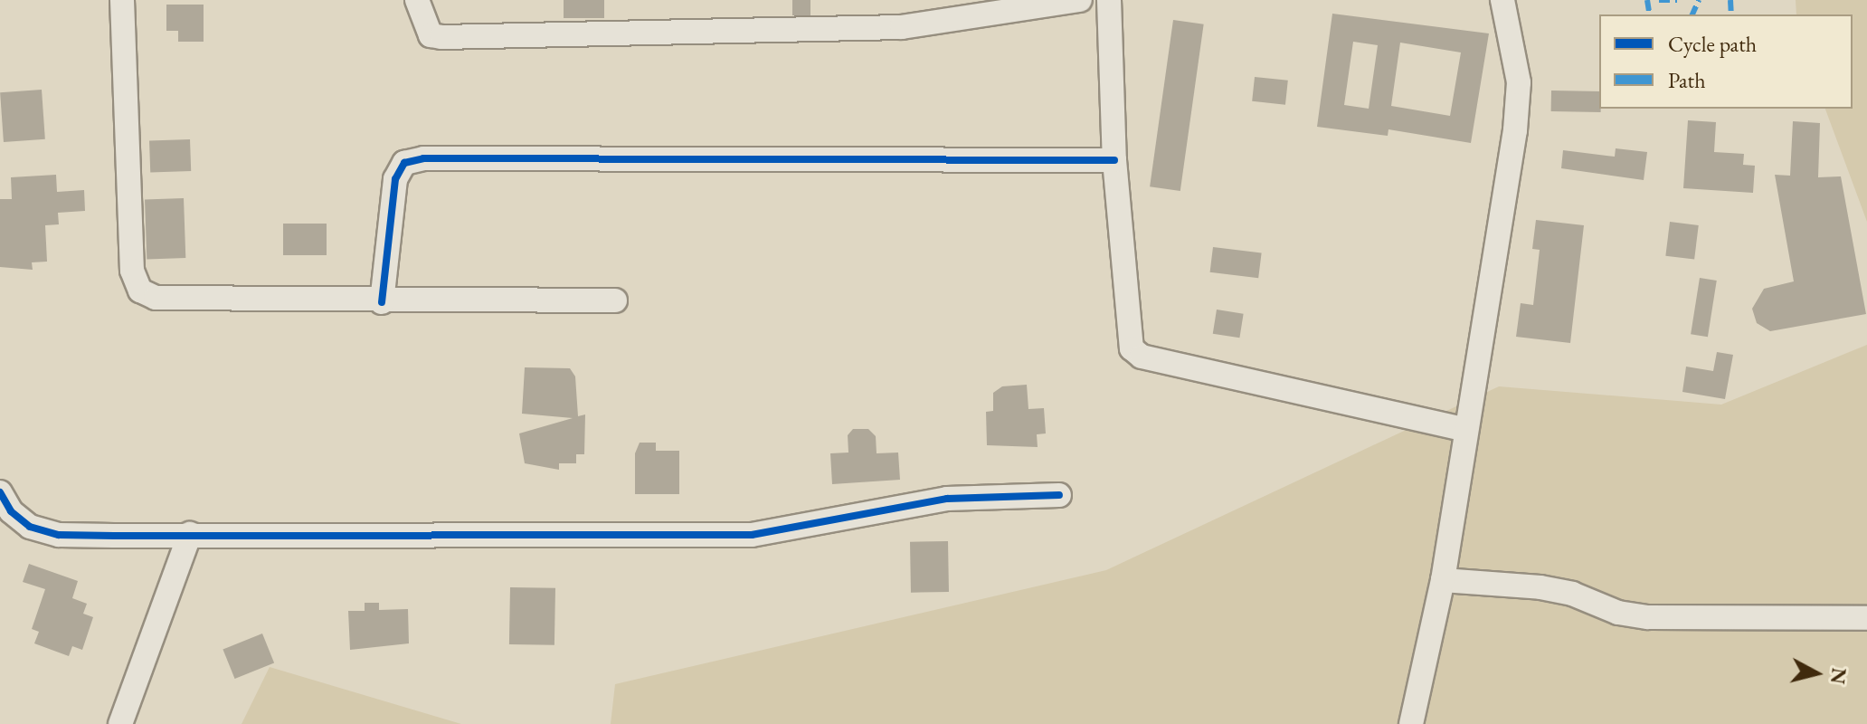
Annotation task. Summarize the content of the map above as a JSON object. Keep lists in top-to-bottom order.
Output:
{
  "legend": ["Cycle path", "Path"],
  "north": "right"
}
